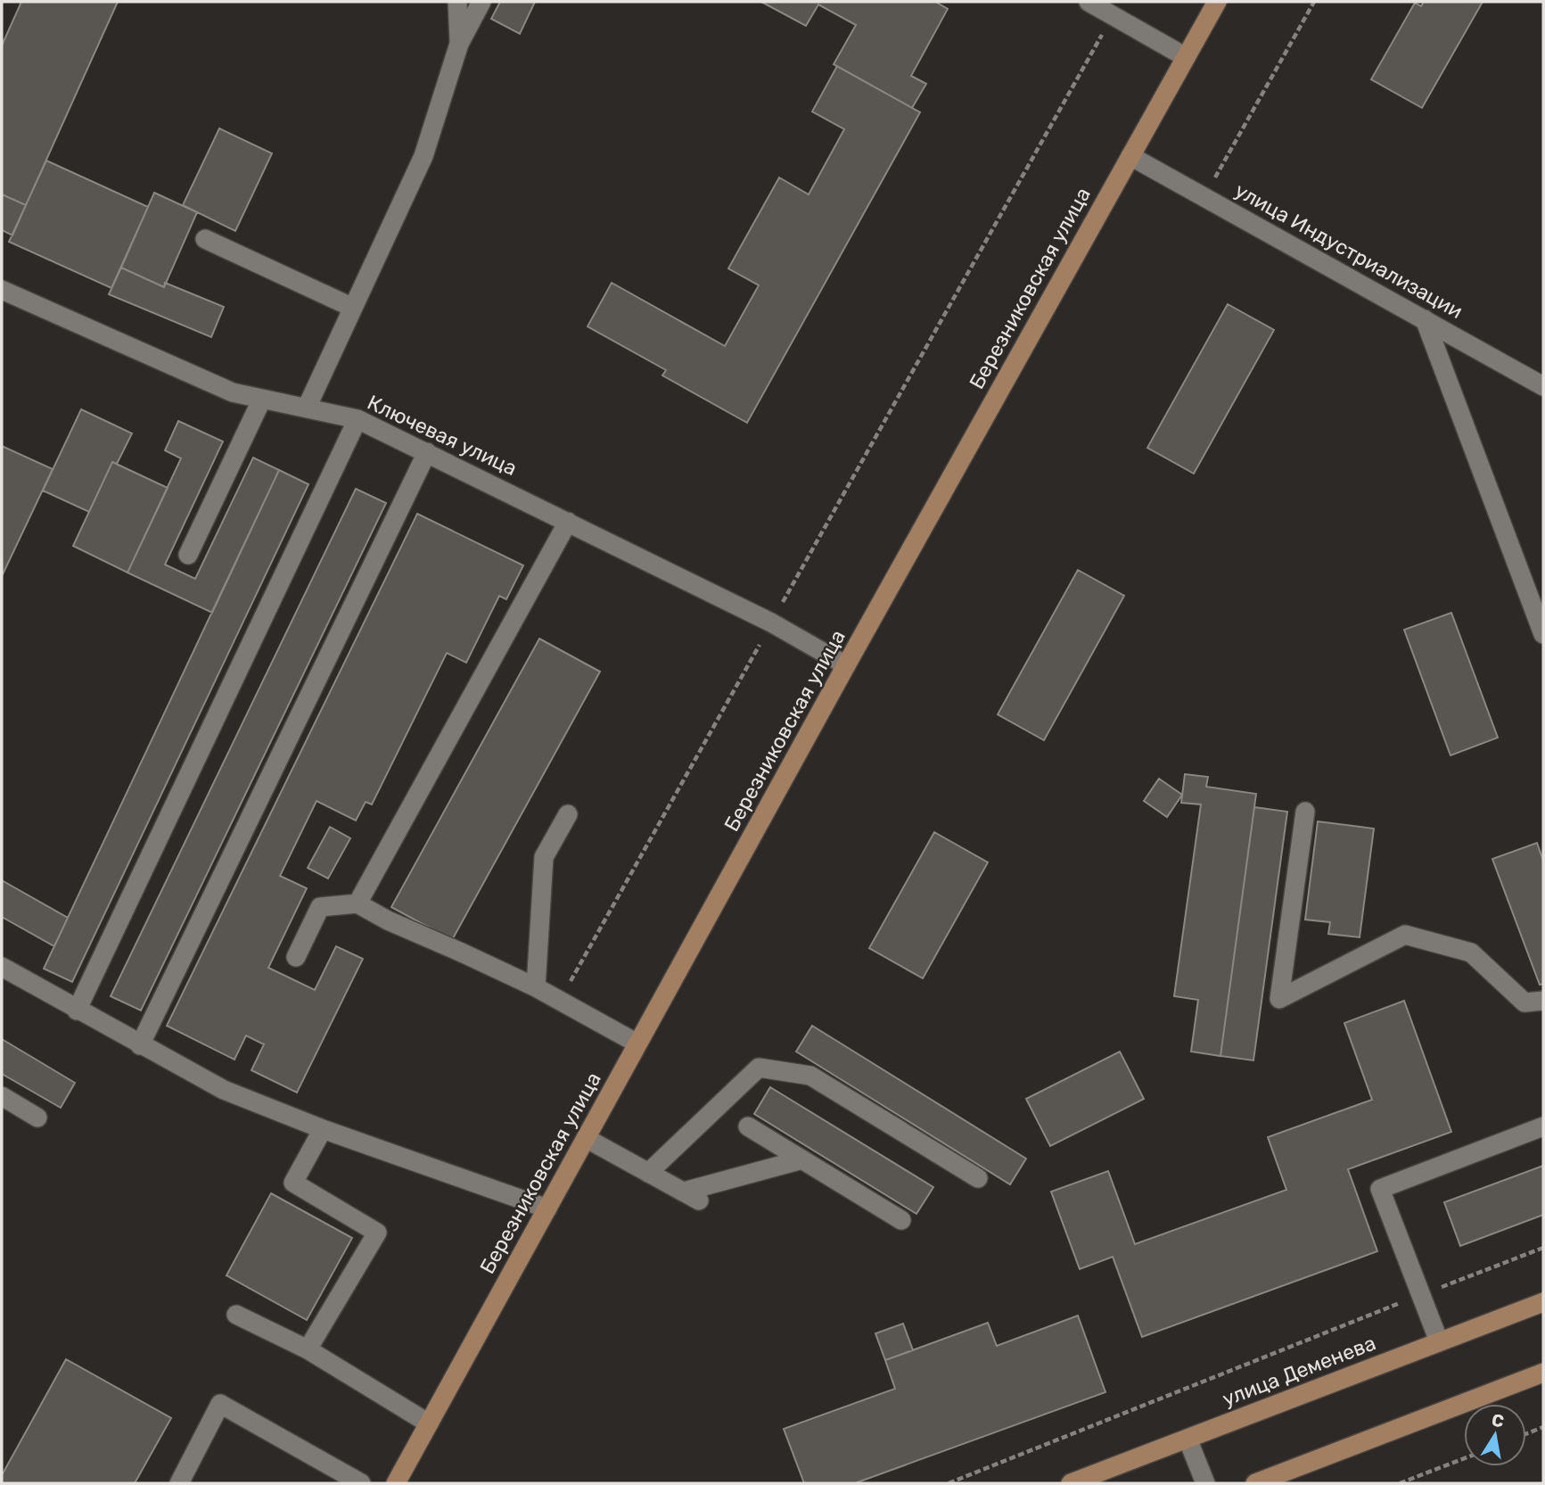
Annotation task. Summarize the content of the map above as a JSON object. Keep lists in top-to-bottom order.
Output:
{
  "streets": {
    "main road": ["Березниковская улица", "улица Деменева"],
    "street": ["улица Индустриализации", "Ключевая улица"]
  },
  "crossings": [
    ["улица Индустриализации", "Березниковская улица"],
    ["Березниковская улица", "Ключевая улица"]
  ],
  "north": "top"
}
